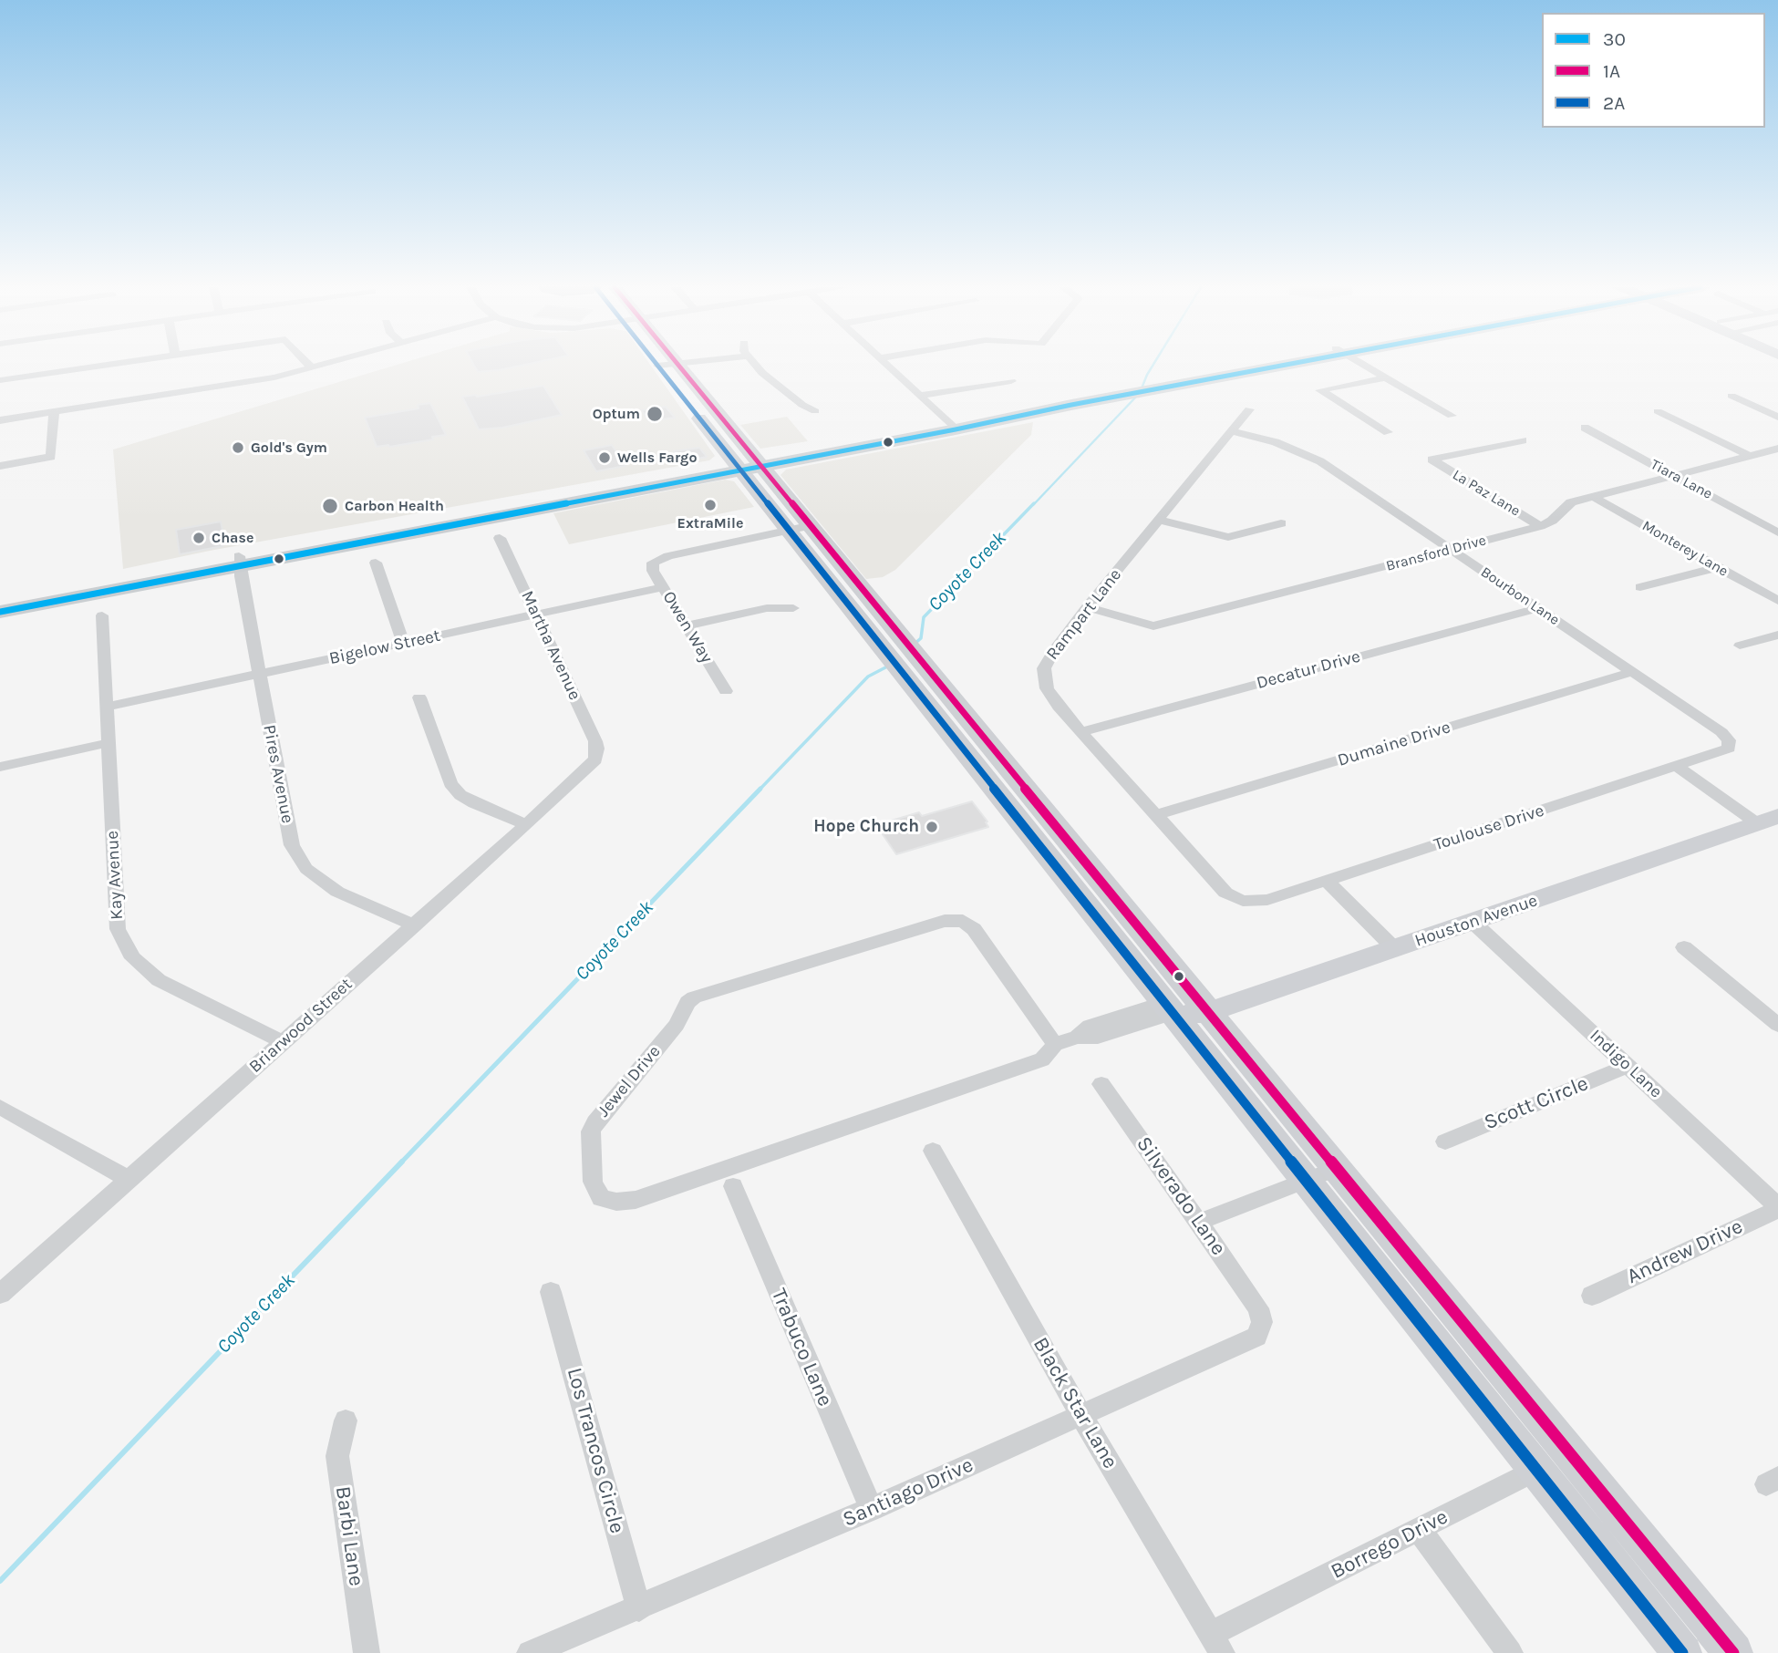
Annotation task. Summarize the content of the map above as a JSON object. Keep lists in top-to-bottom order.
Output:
{
  "streets": {
    "main road": ["Houston Avenue"],
    "street": [
      "Tiara Lane",
      "La Paz Lane",
      "Monterey Lane",
      "Bransford Drive",
      "Bourbon Lane",
      "Rampart Lane",
      "Owen Way",
      "Martha Avenue",
      "Bigelow Street",
      "Decatur Drive",
      "Dumaine Drive",
      "Pires Avenue",
      "Toulouse Drive",
      "Kay Avenue",
      "Briarwood Street",
      "Indigo Lane",
      "Jewel Drive",
      "Scott Circle",
      "Silverado Lane",
      "Andrew Drive",
      "Trabuco Lane",
      "Black Star Lane",
      "Los Trancos Circle",
      "Santiago Drive",
      "Barbi Lane",
      "Borrego Drive"
    ]
  },
  "crossings": [
    ["Tiara Lane", "Bransford Drive"],
    ["La Paz Lane", "Bransford Drive"],
    ["Monterey Lane", "Bransford Drive"],
    ["Bransford Drive", "Bourbon Lane"],
    ["Bransford Drive", "Rampart Lane"],
    ["Bourbon Lane", "Rampart Lane"],
    ["Bourbon Lane", "Decatur Drive"],
    ["Bourbon Lane", "Dumaine Drive"],
    ["Bourbon Lane", "Toulouse Drive"],
    ["Rampart Lane", "Decatur Drive"],
    ["Rampart Lane", "Dumaine Drive"],
    ["Rampart Lane", "Toulouse Drive"],
    ["Owen Way", "Bigelow Street"],
    ["Martha Avenue", "Bigelow Street"],
    ["Martha Avenue", "Briarwood Street"],
    ["Bigelow Street", "Pires Avenue"],
    ["Bigelow Street", "Kay Avenue"],
    ["Pires Avenue", "Briarwood Street"],
    ["Kay Avenue", "Briarwood Street"],
    ["Houston Avenue", "Indigo Lane"],
    ["Houston Avenue", "Jewel Drive"],
    ["Indigo Lane", "Scott Circle"],
    ["Indigo Lane", "Andrew Drive"],
    ["Silverado Lane", "Santiago Drive"],
    ["Trabuco Lane", "Santiago Drive"],
    ["Black Star Lane", "Santiago Drive"],
    ["Black Star Lane", "Borrego Drive"],
    ["Los Trancos Circle", "Santiago Drive"]
  ],
  "water": ["Coyote Creek"],
  "places": [
    "Optum",
    "Gold's Gym",
    "Wells Fargo",
    "ExtraMile",
    "Carbon Health",
    "Chase",
    "Hope Church"
  ],
  "lines": ["transit line 30", "transit line 1A", "transit line 2A"],
  "legend": ["30", "1A", "2A"]
}
